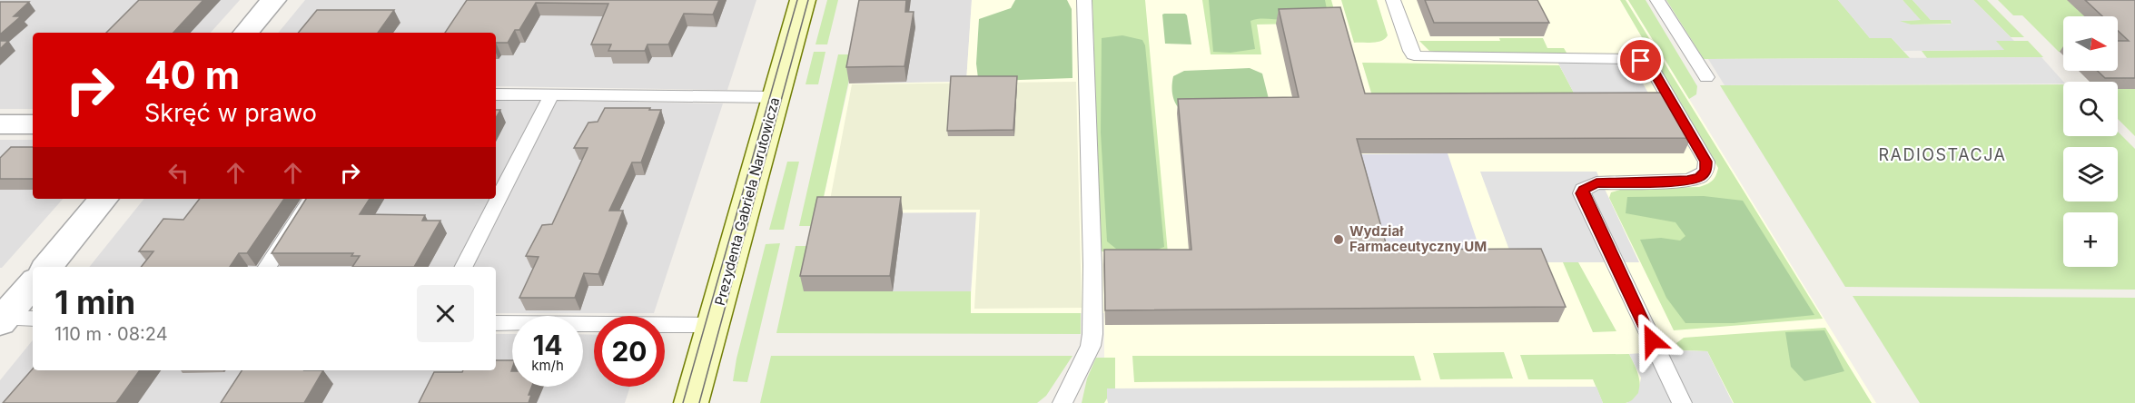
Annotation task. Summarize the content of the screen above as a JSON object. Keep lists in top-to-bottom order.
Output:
{
  "streets": {
    "street": ["Prezydenta Gabriela Narutowicza"]
  },
  "districts": ["RADIOSTACJA"],
  "places": ["Wydział Farmaceutyczny UM"],
  "north": "right",
  "page": {
    "map_buttons": "+",
    "turn": ["40 m", "Skręć w prawo"],
    "heading": ["1 min", "110 m · 08:24"],
    "speed": "14 km/h",
    "limit": "20"
  }
}
